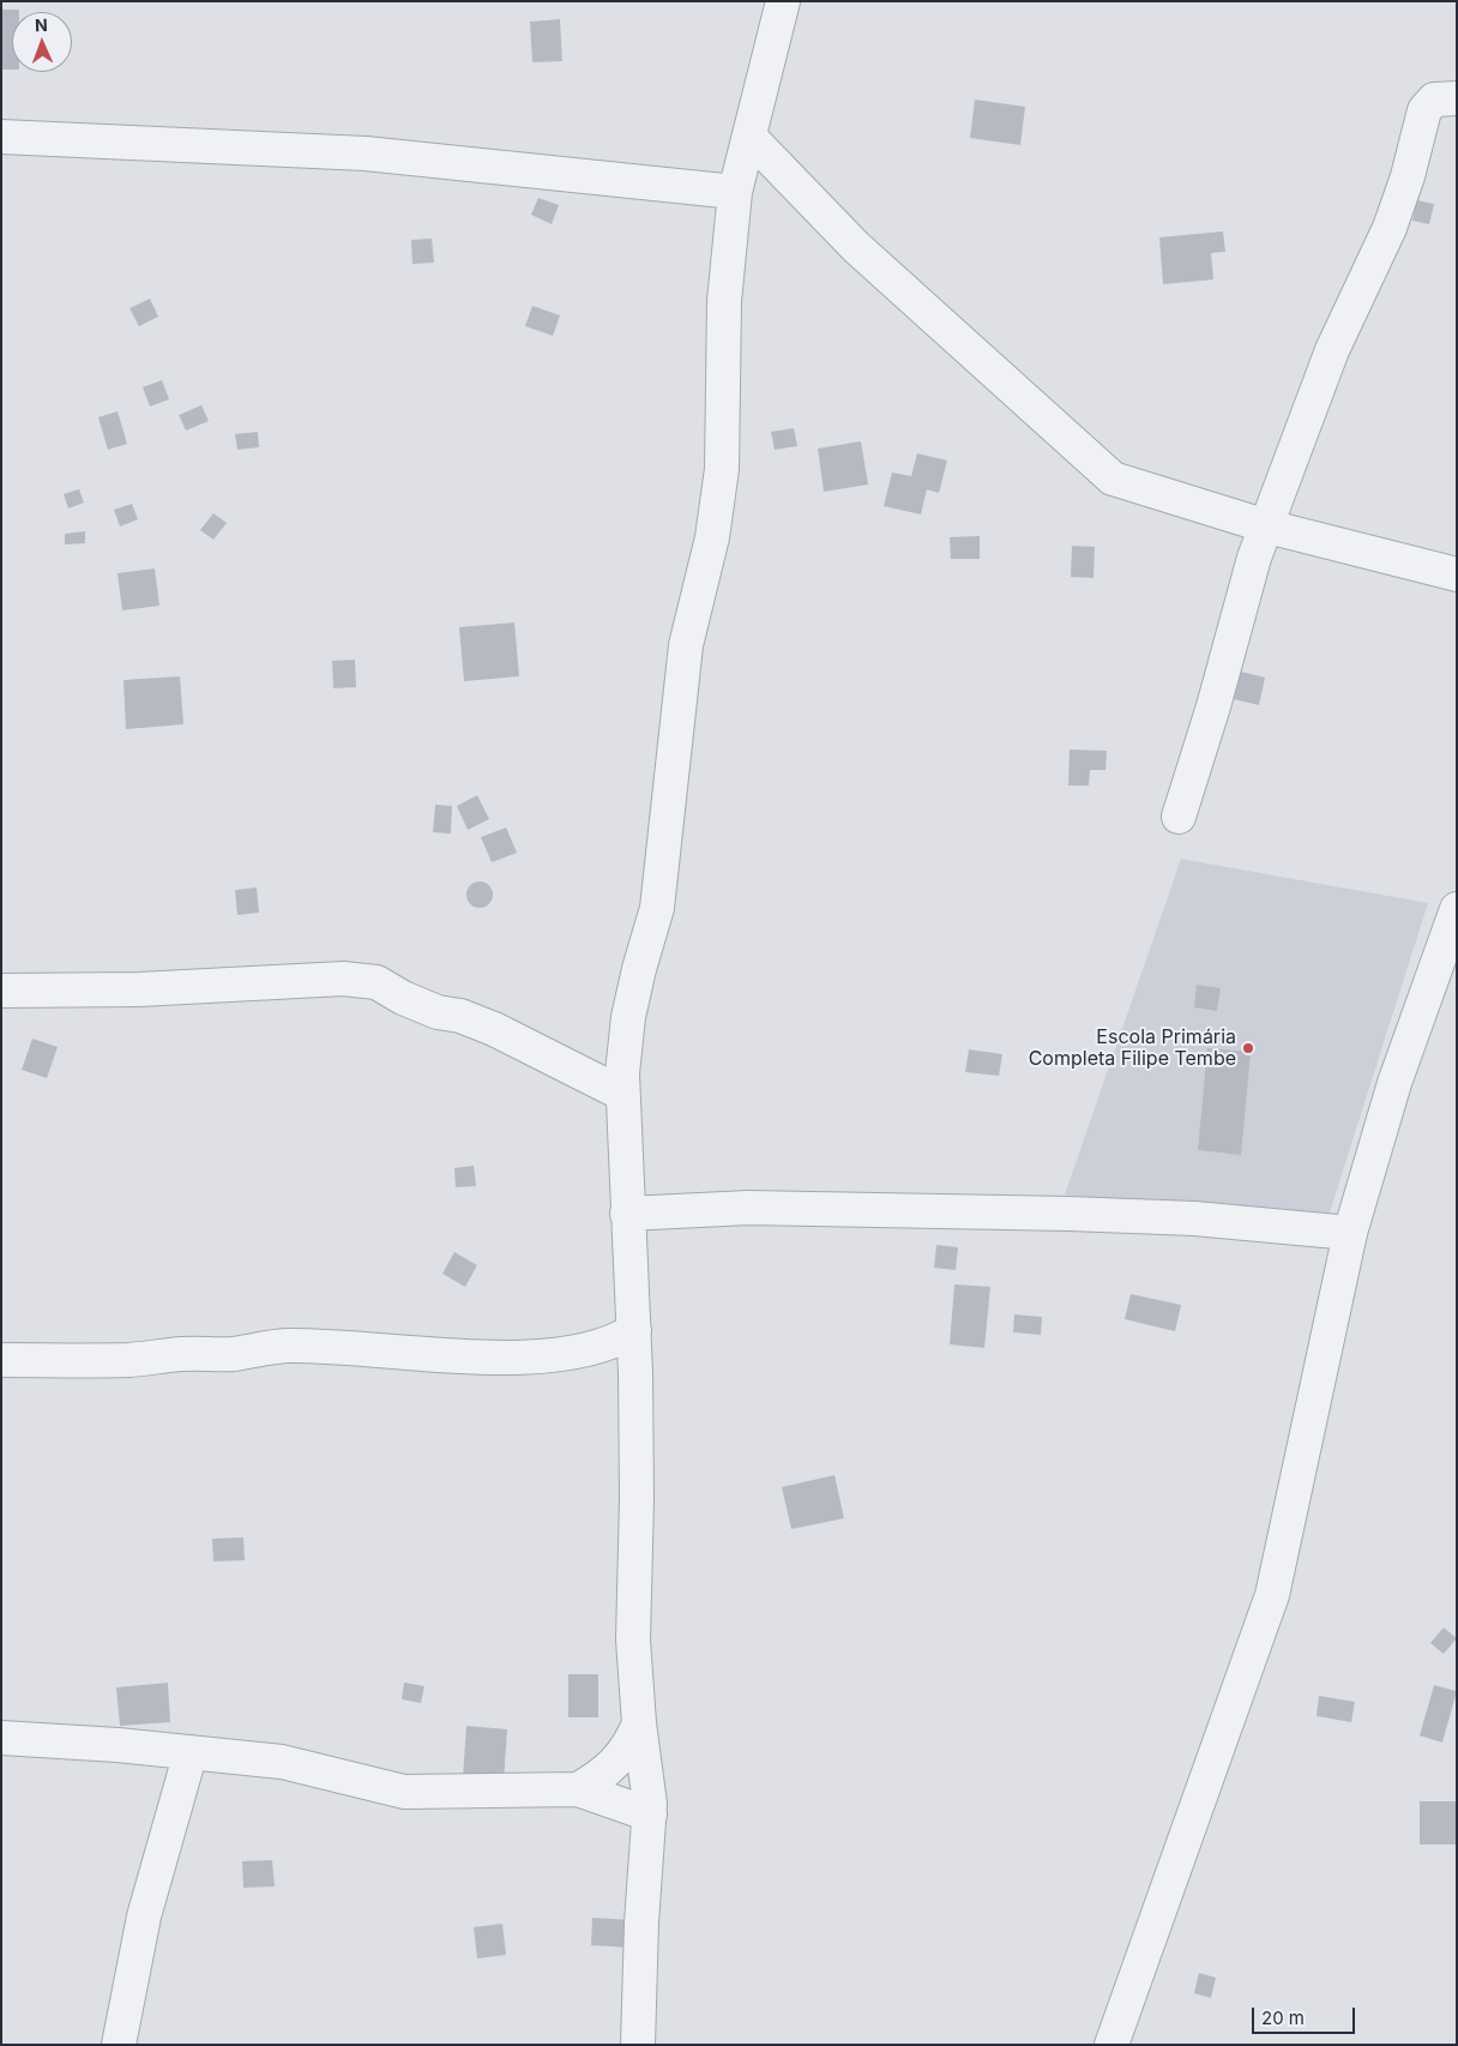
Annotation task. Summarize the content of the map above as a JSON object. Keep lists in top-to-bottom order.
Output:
{
  "places": ["Escola Primária Completa Filipe Tembe"],
  "scale_bar": "20 m",
  "north": "top"
}
